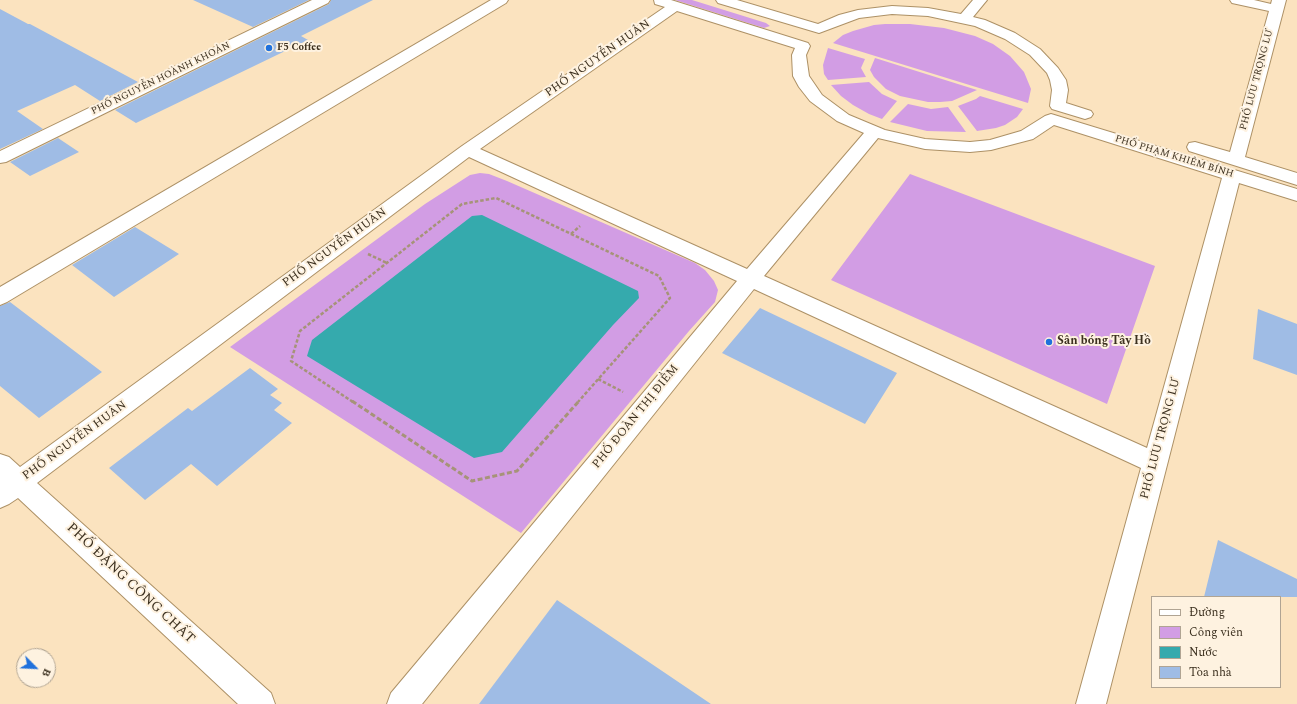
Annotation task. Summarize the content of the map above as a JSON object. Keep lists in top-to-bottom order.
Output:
{
  "streets": {
    "street": [
      "PHỐ NGUYỄN HUÂN",
      "PHỐ NGUYỄN HOÀNH KHOẢN",
      "PHỐ LƯU TRỌNG LƯ",
      "PHỐ PHẠM KHIÊM BÍNH",
      "PHỐ ĐOÀN THỊ ĐIỂM",
      "PHỐ ĐẶNG CÔNG CHẤT"
    ]
  },
  "crossings": [
    ["PHỐ NGUYỄN HUÂN", "PHỐ ĐẶNG CÔNG CHẤT"],
    ["PHỐ LƯU TRỌNG LƯ", "PHỐ PHẠM KHIÊM BÍNH"]
  ],
  "places": ["F5 Coffee", "Sân bóng Tây Hồ"],
  "legend": [
    "Đường",
    "Công viên",
    "Nước",
    "Tòa nhà"
  ],
  "north": "bottom right"
}
